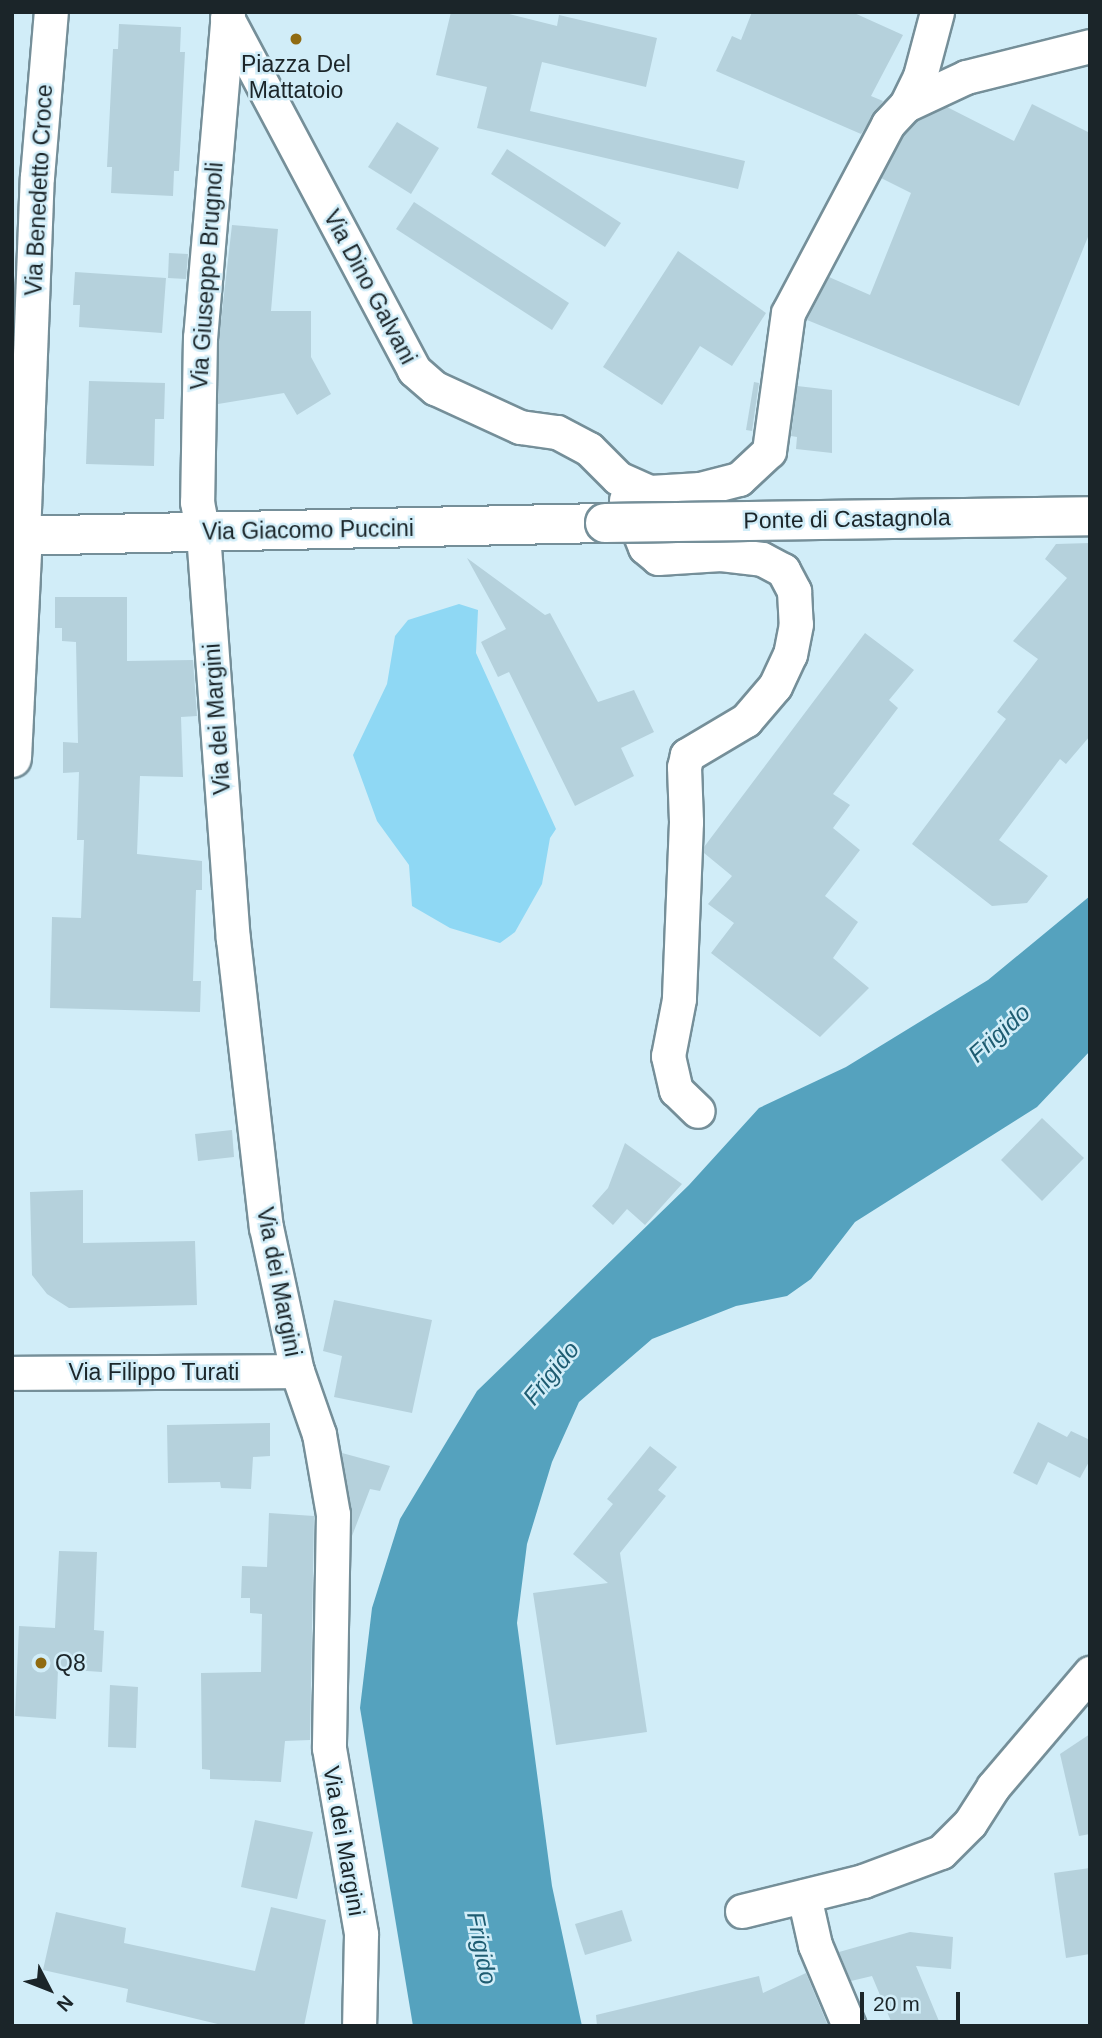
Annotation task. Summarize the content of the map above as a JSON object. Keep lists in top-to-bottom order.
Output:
{
  "streets": {
    "main road": ["Ponte di Castagnola", "Via Giacomo Puccini"],
    "street": [
      "Via Benedetto Croce",
      "Via Giuseppe Brugnoli",
      "Via Dino Galvani",
      "Via dei Margini",
      "Via Filippo Turati"
    ]
  },
  "crossings": [
    ["Via Benedetto Croce", "Via Giacomo Puccini"],
    ["Via Giuseppe Brugnoli", "Via Dino Galvani"],
    ["Via Giuseppe Brugnoli", "Via Giacomo Puccini"],
    ["Via Giuseppe Brugnoli", "Via dei Margini"],
    ["Ponte di Castagnola", "Via Giacomo Puccini"],
    ["Via Giacomo Puccini", "Via dei Margini"],
    ["Via dei Margini", "Via Filippo Turati"]
  ],
  "water": ["Frigido"],
  "places": ["Piazza Del Mattatoio", "Q8"],
  "scale_bar": "20 m",
  "north": "bottom right"
}
